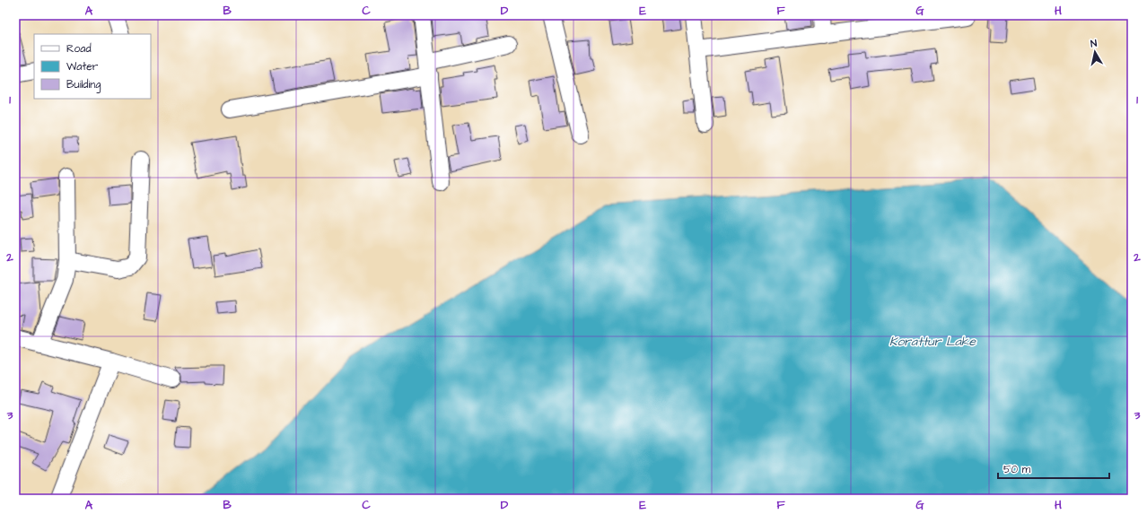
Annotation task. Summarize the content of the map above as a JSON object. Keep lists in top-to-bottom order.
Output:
{
  "water": ["Korattur Lake"],
  "legend": ["Road", "Water", "Building"],
  "scale_bar": "50 m",
  "north": "top",
  "grid": {
    "columns": [
      "A",
      "B",
      "C",
      "D",
      "E",
      "F",
      "G",
      "H"
    ],
    "rows": ["1", "2", "3"]
  }
}
